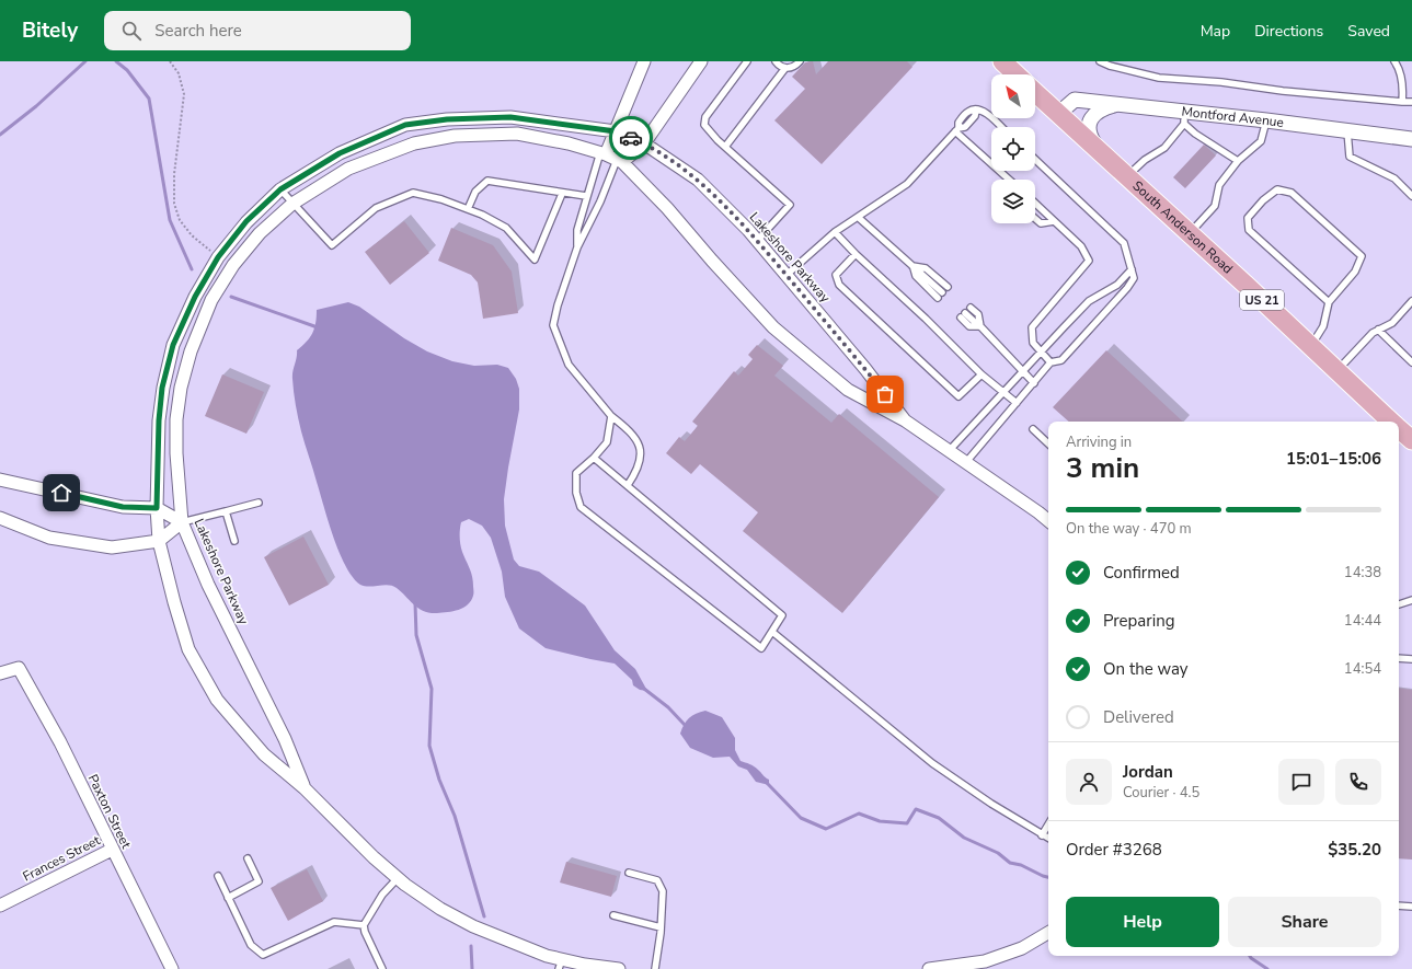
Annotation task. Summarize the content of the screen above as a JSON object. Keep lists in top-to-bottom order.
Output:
{
  "streets": {
    "main road": ["South Anderson Road", "US 21"],
    "street": [
      "Montford Avenue",
      "Lakeshore Parkway",
      "Paxton Street",
      "Frances Street"
    ]
  },
  "crossings": [
    ["Montford Avenue", "South Anderson Road"],
    ["Paxton Street", "Frances Street"]
  ],
  "north": "top left",
  "page": {
    "header": "Bitely",
    "search": "Search here",
    "nav": ["Map", "Directions", "Saved"],
    "heading": ["3 min", "Arriving in", "15:01–15:06"],
    "panel": [
      "Jordan",
      "Courier · 4.5",
      "Order #3268",
      "$35.20"
    ],
    "bar": "On the way · 470 m",
    "list": [
      ["Confirmed", "14:38"],
      ["Preparing", "14:44"],
      ["On the way", "14:54"],
      "Delivered"
    ],
    "buttons": ["Help", "Share"]
  }
}
